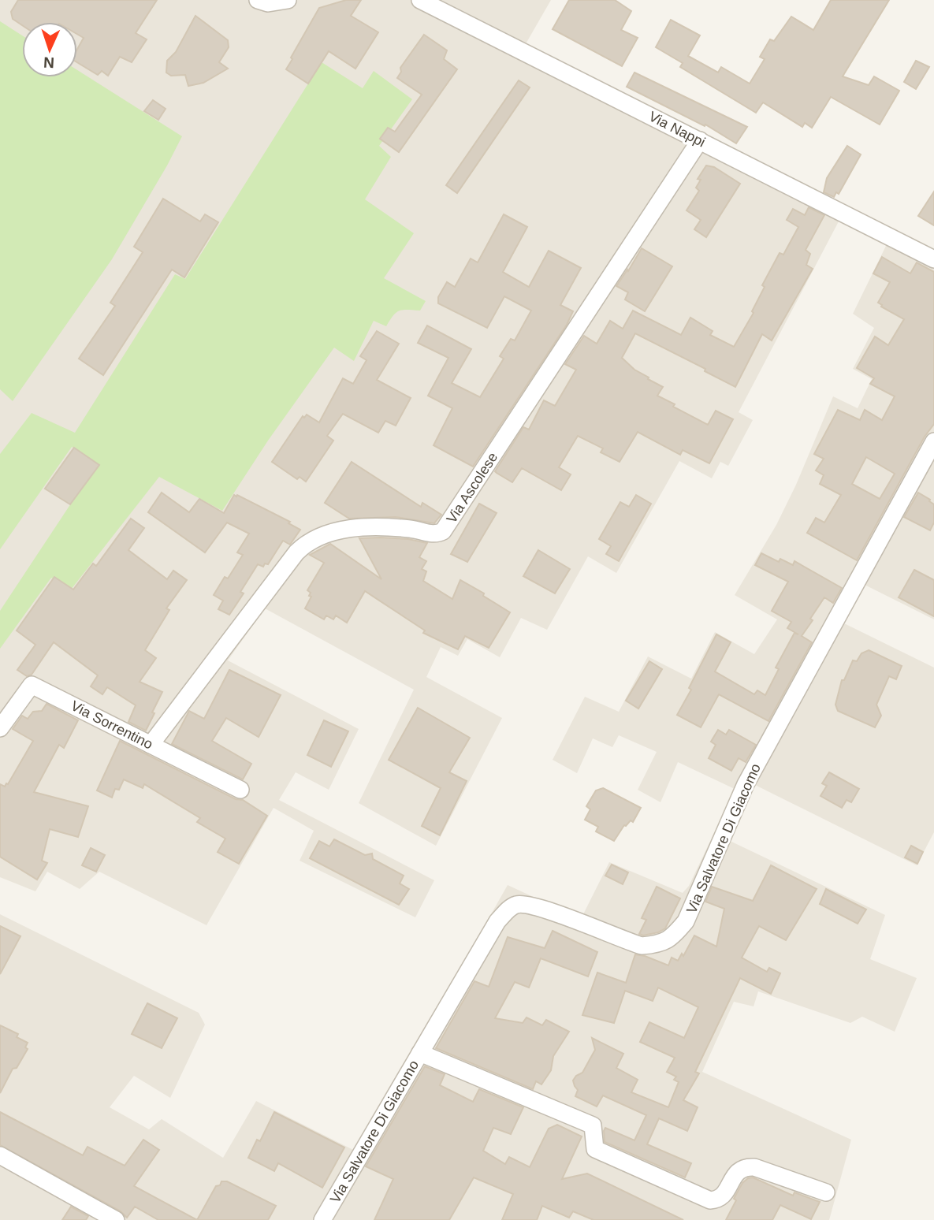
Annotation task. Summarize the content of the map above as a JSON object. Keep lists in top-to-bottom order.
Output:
{
  "streets": {
    "street": [
      "Via Nappi",
      "Via Ascolese",
      "Via Sorrentino",
      "Via Salvatore Di Giacomo"
    ]
  },
  "crossings": [
    ["Via Nappi", "Via Ascolese"],
    ["Via Ascolese", "Via Sorrentino"]
  ],
  "north": "bottom"
}
